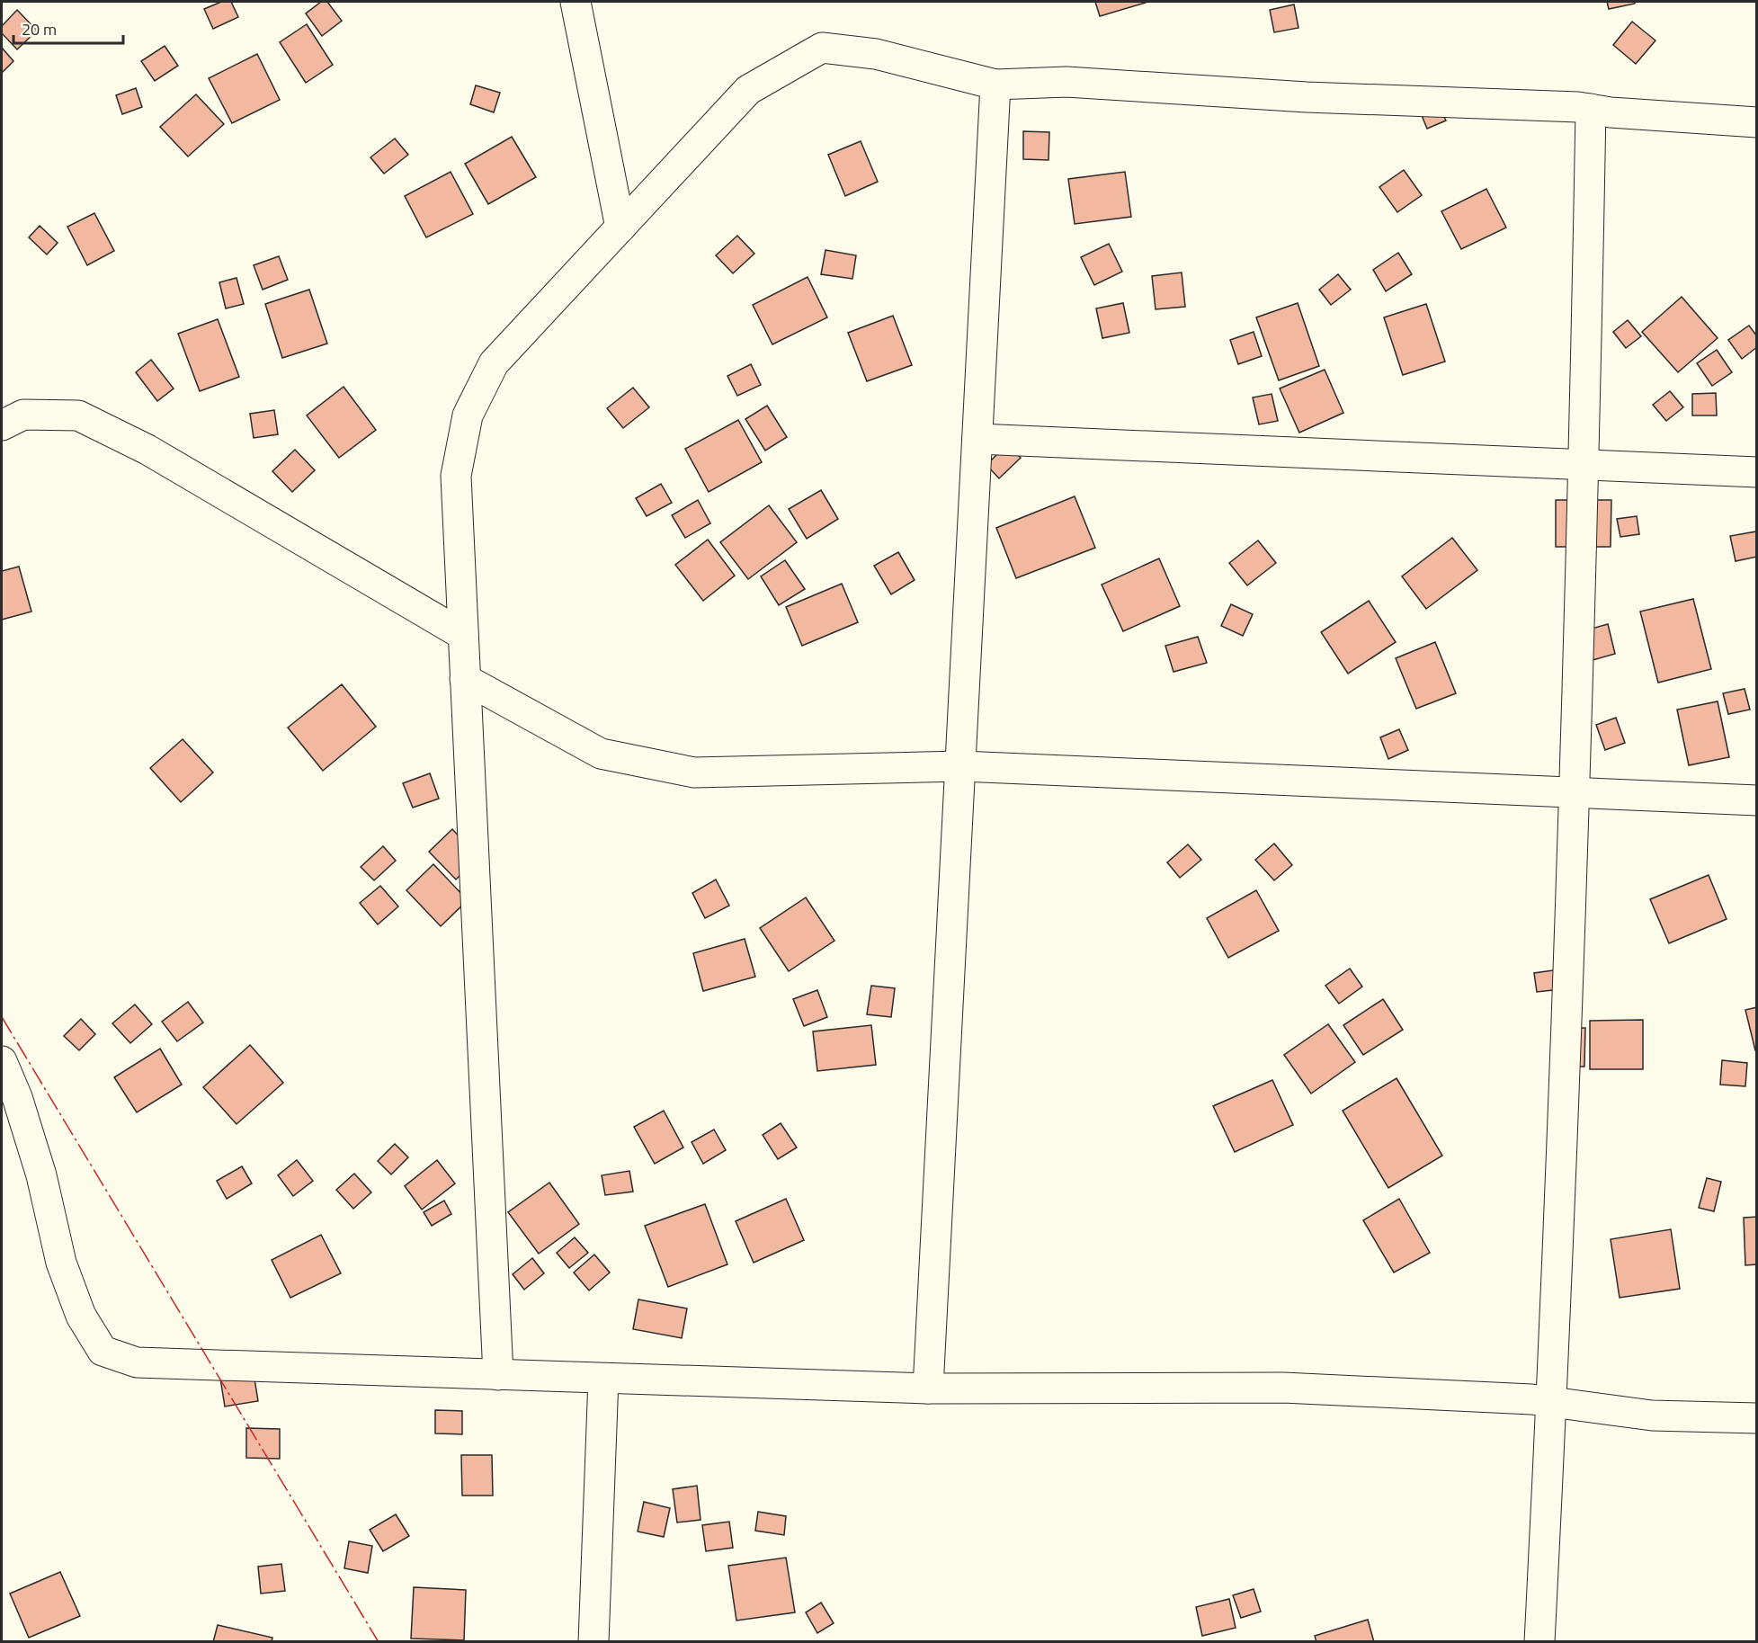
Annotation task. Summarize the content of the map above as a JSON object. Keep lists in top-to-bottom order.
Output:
{
  "scale_bar": "20 m"
}
